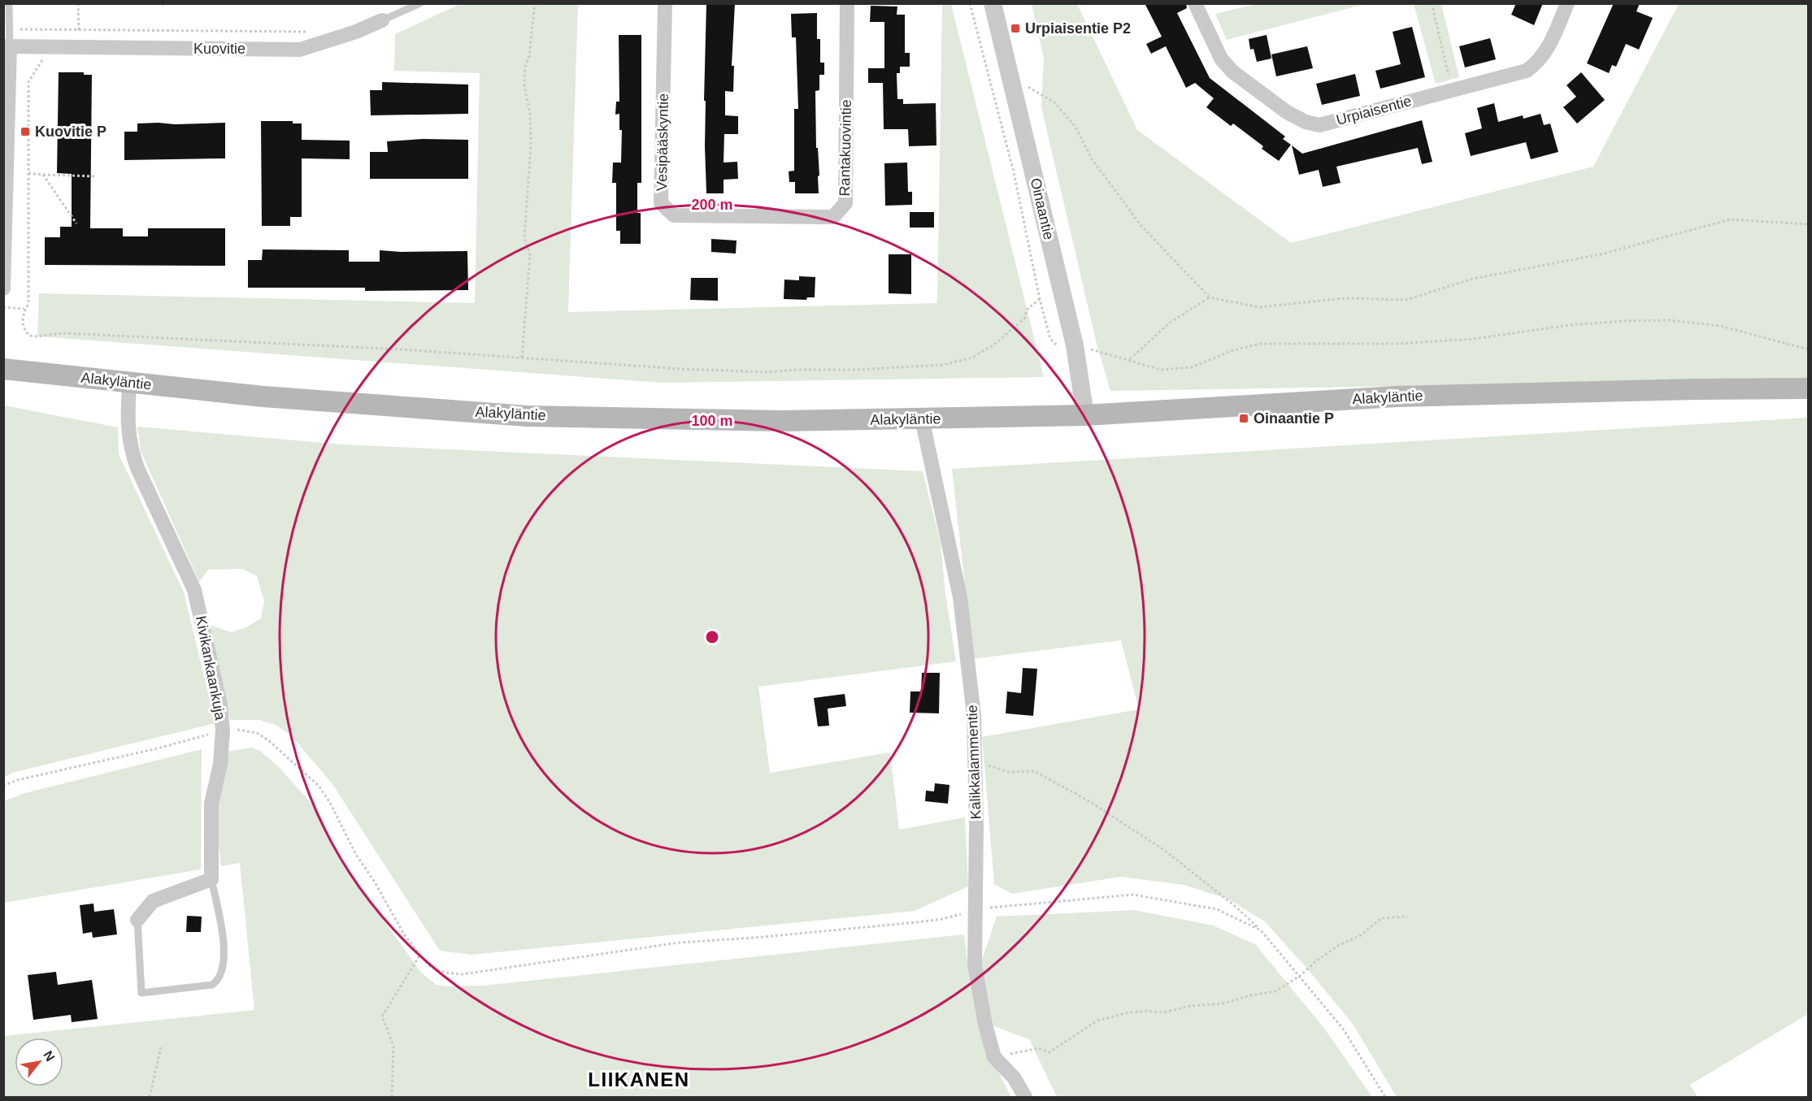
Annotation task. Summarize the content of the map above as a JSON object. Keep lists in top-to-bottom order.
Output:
{
  "streets": {
    "main road": ["Alakyläntie"],
    "street": [
      "Kuovitie",
      "Urpiaisentie",
      "Vesipääskyntie",
      "Rantakuovintie",
      "Oinaantie",
      "Kivikankaankuja",
      "Kalikkalammentie"
    ]
  },
  "crossings": [
    ["Vesipääskyntie", "Rantakuovintie"],
    ["Oinaantie", "Alakyläntie"],
    ["Alakyläntie", "Kivikankaankuja"],
    ["Alakyläntie", "Kalikkalammentie"]
  ],
  "districts": ["LIIKANEN"],
  "places": {
    "transit": ["Urpiaisentie P2", "Kuovitie P", "Oinaantie P"]
  },
  "north": "top right",
  "rings": ["200 m", "100 m"]
}
